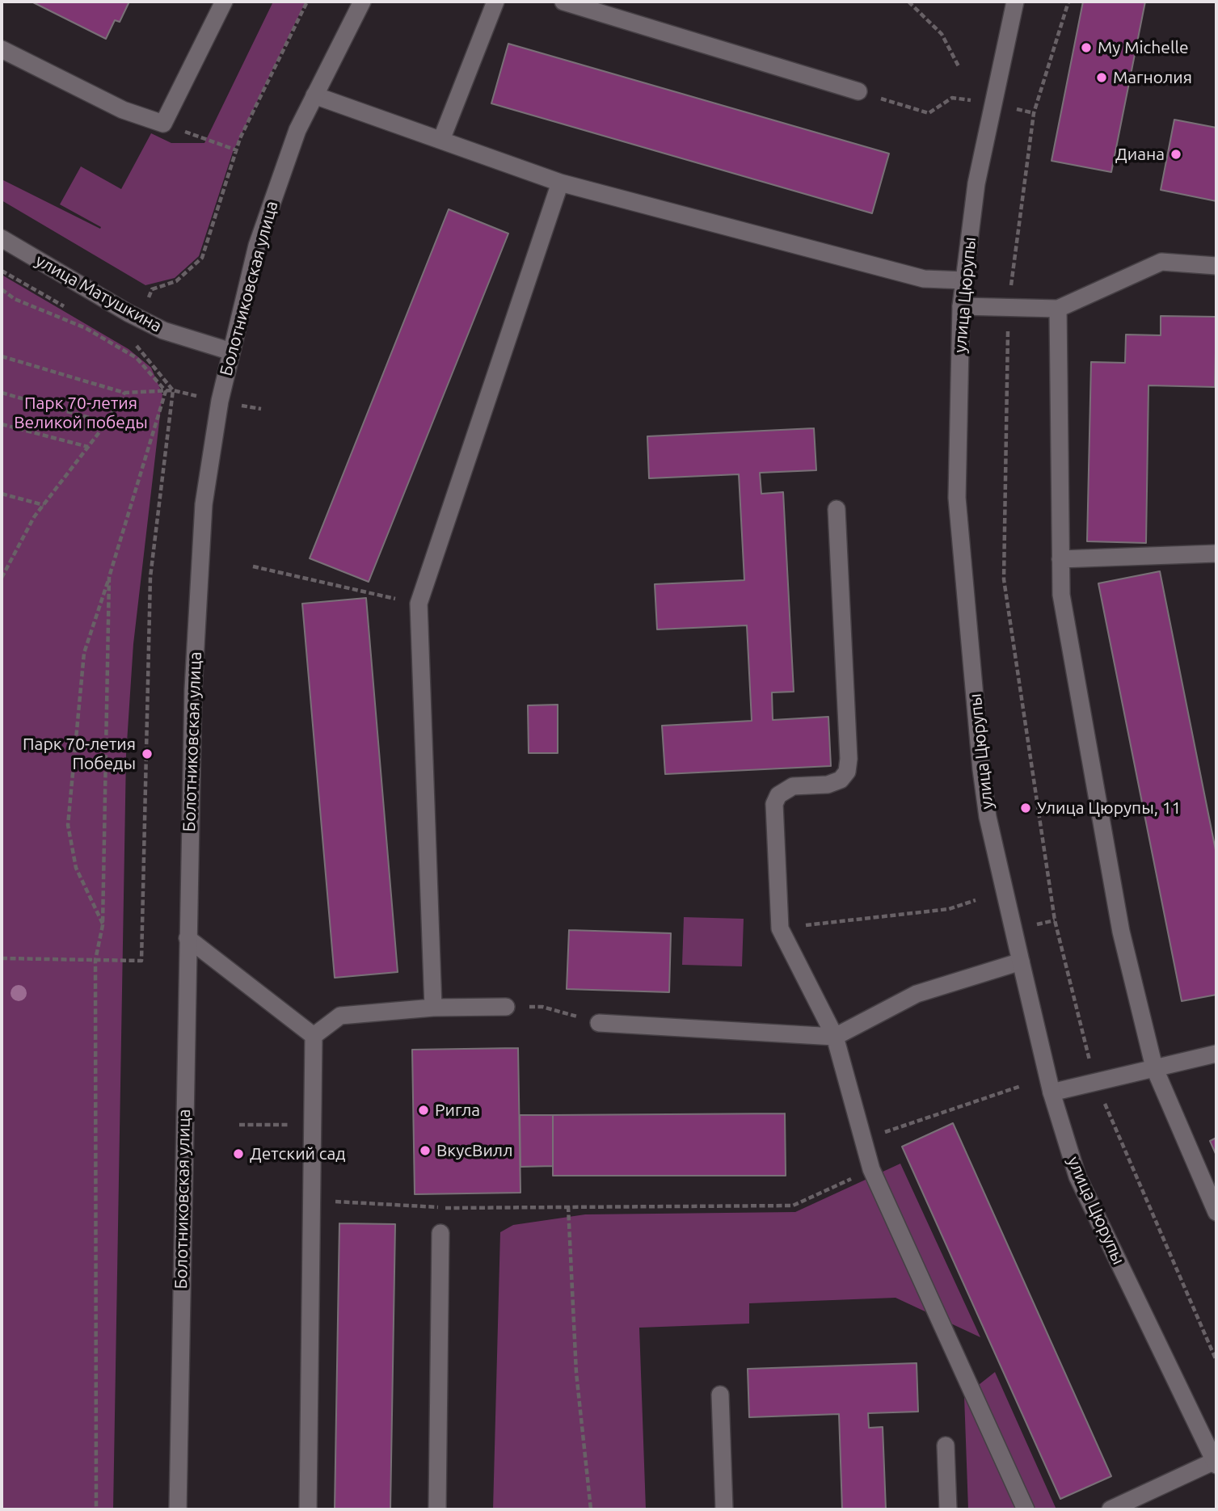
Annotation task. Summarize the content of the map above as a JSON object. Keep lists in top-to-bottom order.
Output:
{
  "streets": {
    "street": ["Болотниковская улица", "улица Матушкина", "улица Цюрупы"]
  },
  "crossings": [
    ["Болотниковская улица", "улица Матушкина"]
  ],
  "parks": ["Парк 70-летия Великой победы"],
  "places": [
    "My Michelle",
    "Магнолия",
    "Диана",
    "Парк 70-летия Победы",
    "Улица Цюрупы, 11",
    "Ригла",
    "ВкусВилл",
    "Детский сад"
  ]
}
